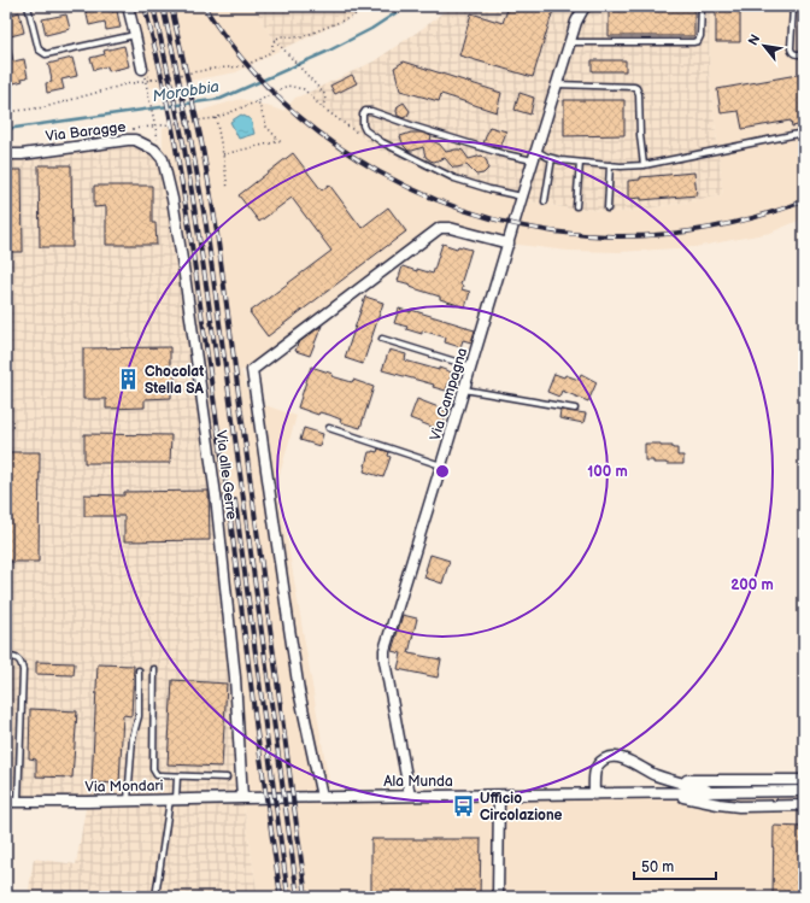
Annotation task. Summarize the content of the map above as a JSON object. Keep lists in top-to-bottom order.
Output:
{
  "streets": {
    "street": [
      "Via Baragge",
      "Via Campagna",
      "Via alle Gerre",
      "Ala Munda",
      "Via Mondari"
    ]
  },
  "crossings": [
    ["Via Baragge", "Via alle Gerre"],
    ["Via Campagna", "Ala Munda"],
    ["Via alle Gerre", "Ala Munda"],
    ["Via alle Gerre", "Via Mondari"],
    ["Ala Munda", "Via Mondari"]
  ],
  "water": ["Morobbia"],
  "places": {
    "building": ["Chocolat Stella SA"],
    "bus stop": ["Ufficio Circolazione"]
  },
  "scale_bar": "50 m",
  "north": "top left",
  "rings": ["100 m", "200 m"]
}
